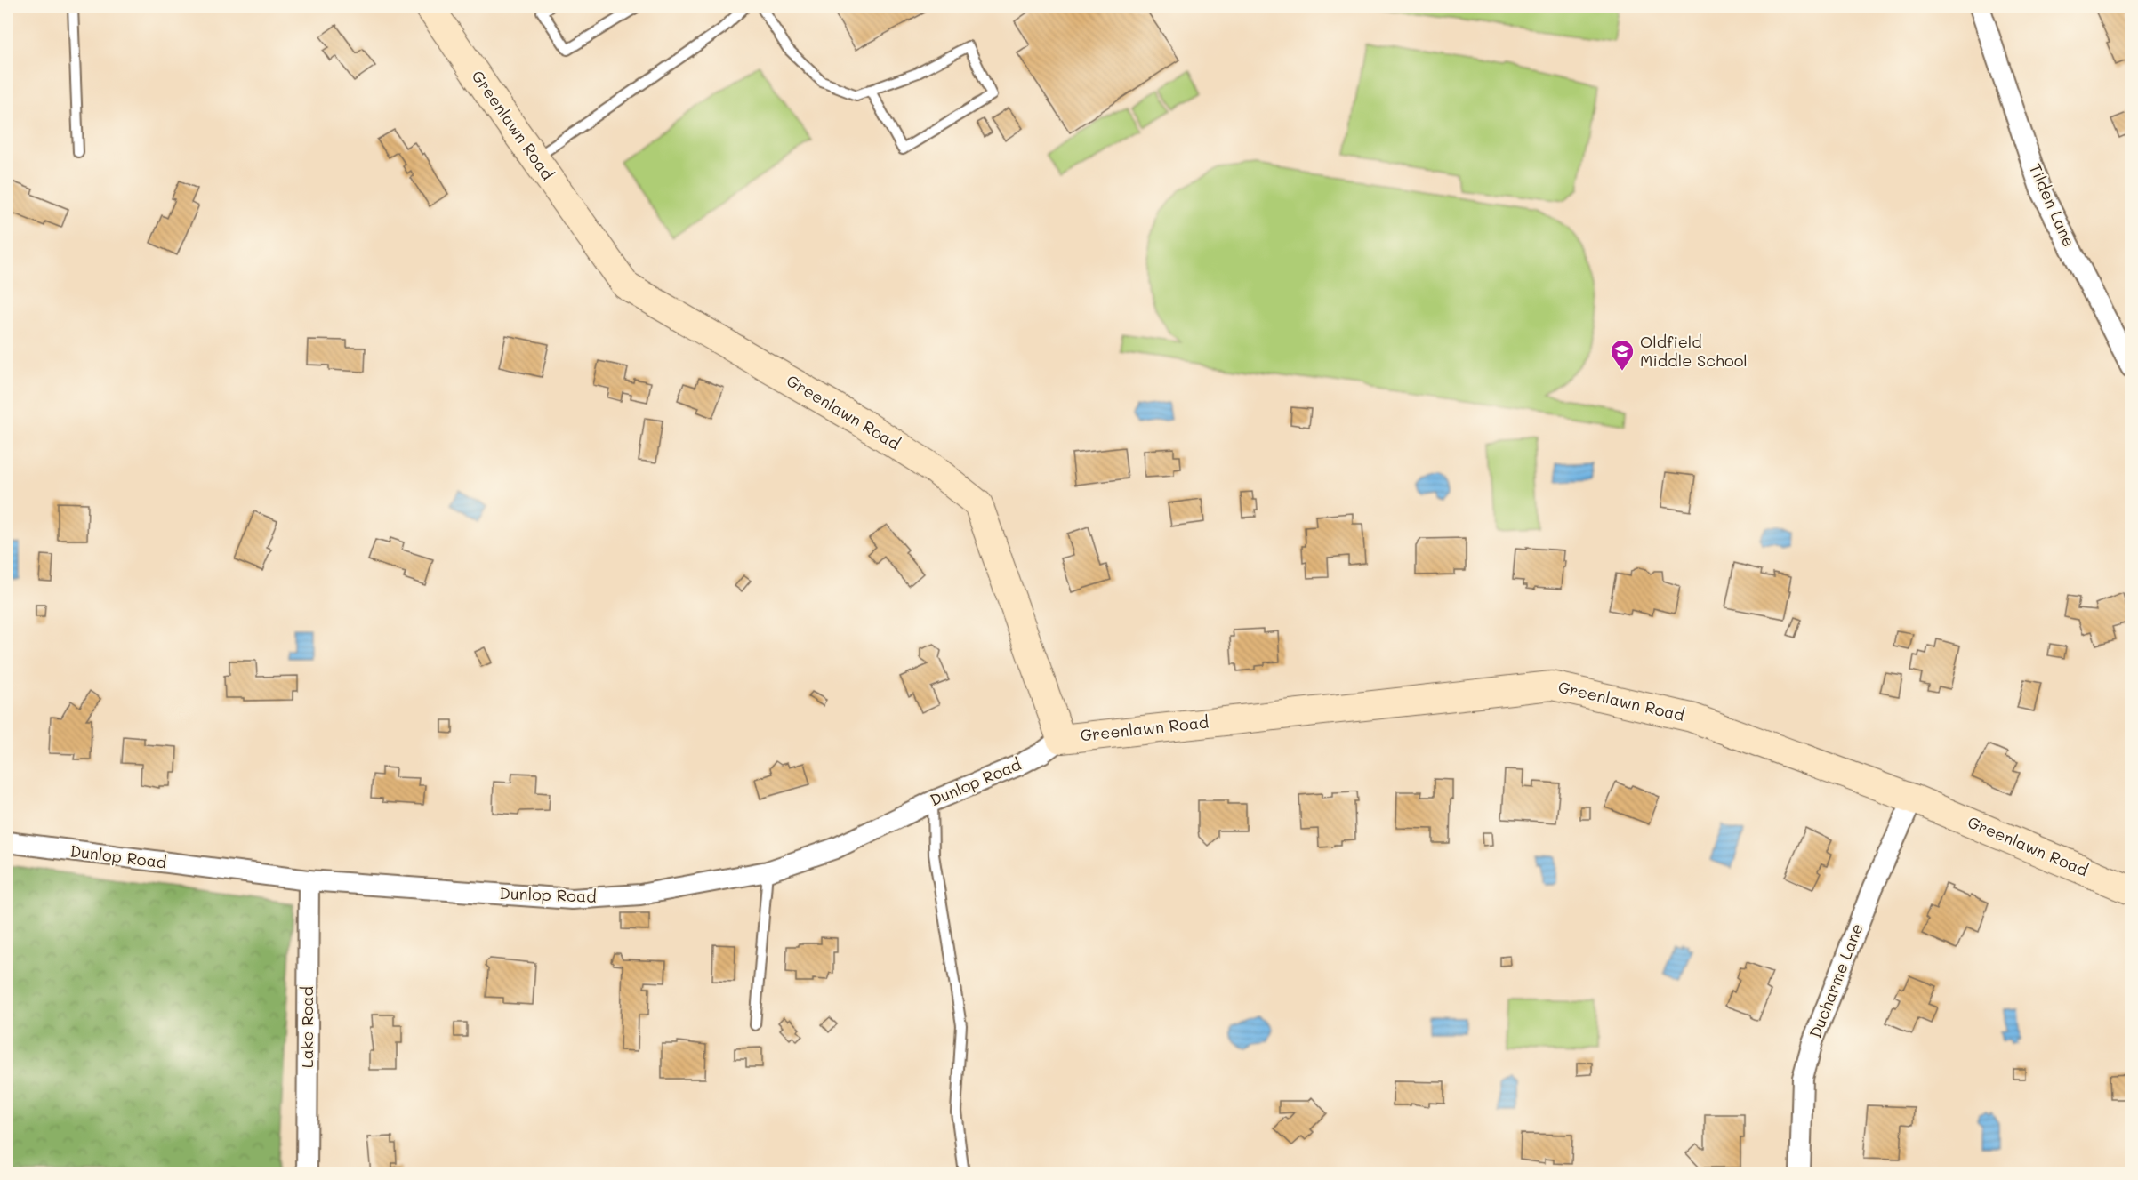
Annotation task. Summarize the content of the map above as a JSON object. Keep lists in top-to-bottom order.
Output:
{
  "streets": {
    "main road": ["Greenlawn Road"],
    "street": [
      "Tilden Lane",
      "Dunlop Road",
      "Ducharme Lane",
      "Lake Road"
    ]
  },
  "crossings": [
    ["Greenlawn Road", "Dunlop Road"],
    ["Greenlawn Road", "Ducharme Lane"],
    ["Dunlop Road", "Lake Road"]
  ],
  "places": {
    "school or university": ["Oldfield Middle School"]
  }
}
